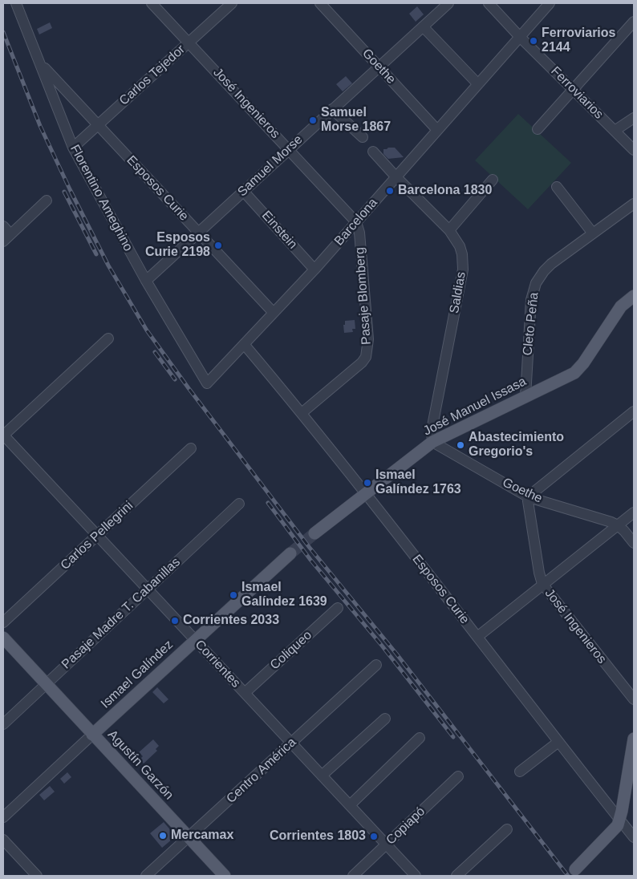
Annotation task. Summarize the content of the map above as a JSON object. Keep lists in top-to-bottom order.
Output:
{
  "streets": {
    "main road": ["José Manuel Issasa", "Ismael Galíndez", "Agustín Garzón"],
    "street": [
      "Goethe",
      "Carlos Tejedor",
      "Ferroviarios",
      "José Ingenieros",
      "Samuel Morse",
      "Esposos Curie",
      "Florentino Ameghino",
      "Barcelona",
      "Einstein",
      "Saldias",
      "Pasaje Blomberg",
      "Cleto Peña",
      "Carlos Pellegrini",
      "Pasaje Madre T. Cabanillas",
      "Coliqueo",
      "Corrientes",
      "Centro América",
      "Copiapó"
    ]
  },
  "crossings": [
    ["Goethe", "José Ingenieros"],
    ["Goethe", "Samuel Morse"],
    ["Goethe", "Barcelona"],
    ["Goethe", "Saldias"],
    ["Goethe", "José Manuel Issasa"],
    ["Carlos Tejedor", "José Ingenieros"],
    ["Carlos Tejedor", "Esposos Curie"],
    ["Carlos Tejedor", "Florentino Ameghino"],
    ["Ferroviarios", "Barcelona"],
    ["José Ingenieros", "Samuel Morse"],
    ["José Ingenieros", "Barcelona"],
    ["José Ingenieros", "Pasaje Blomberg"],
    ["Samuel Morse", "Esposos Curie"],
    ["Samuel Morse", "Florentino Ameghino"],
    ["Samuel Morse", "Einstein"],
    ["Esposos Curie", "Florentino Ameghino"],
    ["Esposos Curie", "Barcelona"],
    ["Esposos Curie", "Pasaje Blomberg"],
    ["Esposos Curie", "José Manuel Issasa"],
    ["Florentino Ameghino", "Barcelona"],
    ["Barcelona", "Einstein"],
    ["Barcelona", "Saldias"],
    ["Barcelona", "Pasaje Blomberg"],
    ["Saldias", "José Manuel Issasa"],
    ["Cleto Peña", "José Manuel Issasa"],
    ["Carlos Pellegrini", "Corrientes"],
    ["Pasaje Madre T. Cabanillas", "Corrientes"],
    ["Pasaje Madre T. Cabanillas", "Agustín Garzón"],
    ["Coliqueo", "Corrientes"],
    ["Corrientes", "Ismael Galíndez"],
    ["Corrientes", "Centro América"],
    ["Corrientes", "Copiapó"],
    ["Ismael Galíndez", "Agustín Garzón"],
    ["Agustín Garzón", "Centro América"]
  ],
  "places": [
    "Ferroviarios 2144",
    "Samuel Morse 1867",
    "Barcelona 1830",
    "Esposos Curie 2198",
    "Abastecimiento Gregorio's",
    "Ismael Galíndez 1763",
    "Ismael Galíndez 1639",
    "Corrientes 2033",
    "Mercamax",
    "Corrientes 1803"
  ]
}
